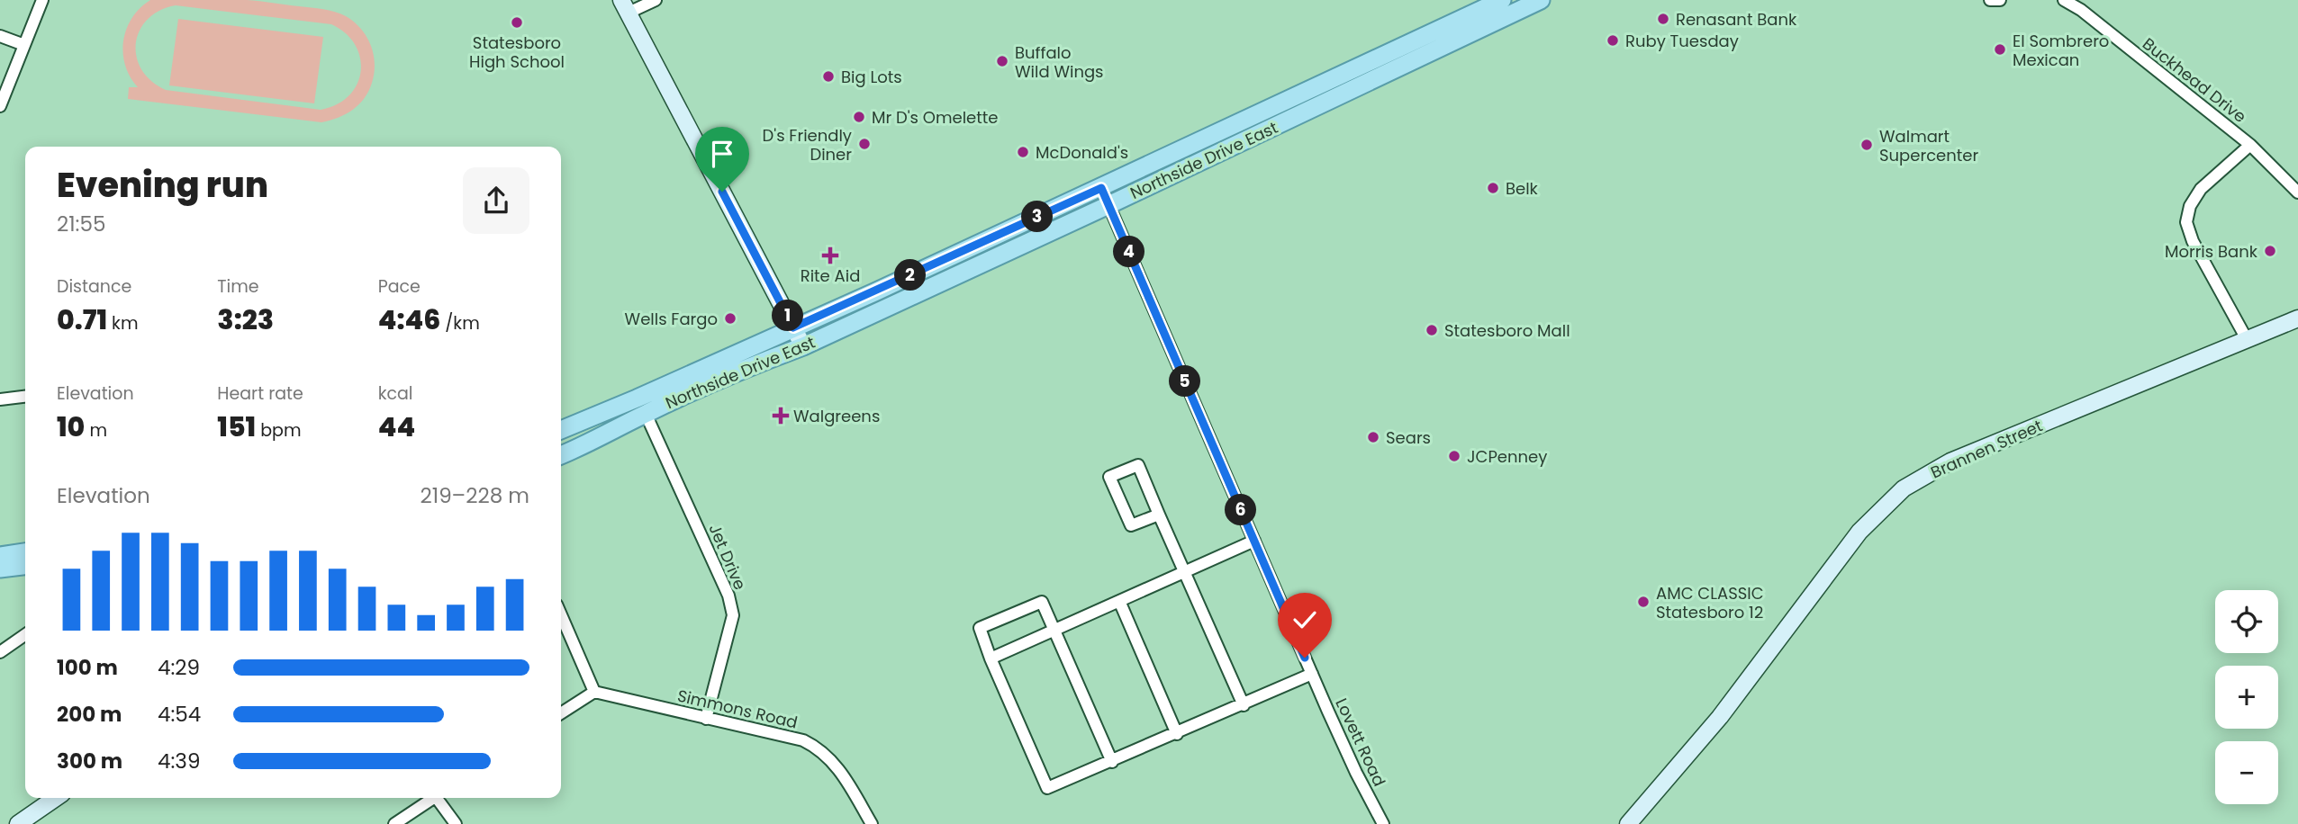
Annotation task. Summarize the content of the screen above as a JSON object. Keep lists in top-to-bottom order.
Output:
{
  "streets": {
    "main road": ["Northside Drive East"],
    "street": [
      "Buckhead Drive",
      "Brannen Street",
      "Jet Drive",
      "Simmons Road",
      "Lovett Road"
    ]
  },
  "crossings": [
    ["Northside Drive East", "Jet Drive"],
    ["Northside Drive East", "Lovett Road"],
    ["Jet Drive", "Simmons Road"]
  ],
  "places": {
    "other": [
      "Renasant Bank",
      "Statesboro High School",
      "Ruby Tuesday",
      "El Sombrero Mexican",
      "Buffalo Wild Wings",
      "Big Lots",
      "Mr D's Omelette",
      "D's Friendly Diner",
      "Walmart Supercenter",
      "McDonald's",
      "Belk",
      "Morris Bank",
      "Wells Fargo",
      "Statesboro Mall",
      "Sears",
      "JCPenney",
      "AMC CLASSIC Statesboro 12"
    ],
    "health": ["Rite Aid", "Walgreens"]
  },
  "page": {
    "heading": ["Evening run", "21:55"],
    "pins": [
      "3",
      "4",
      "2",
      "1",
      "5",
      "6"
    ],
    "stats": [
      ["Distance", "0.71 km"],
      ["Time", "3:23"],
      ["Pace", "4:46 /km"],
      ["Elevation", "10 m"],
      ["Heart rate", "151 bpm"],
      ["kcal", "44"]
    ],
    "chart": ["Elevation", "219–228 m"],
    "map_buttons": ["+", "−"],
    "list": [
      {
        "name": "100 m",
        "note": "4:29"
      },
      {
        "name": "200 m",
        "note": "4:54"
      },
      {
        "name": "300 m",
        "note": "4:39"
      }
    ]
  }
}
